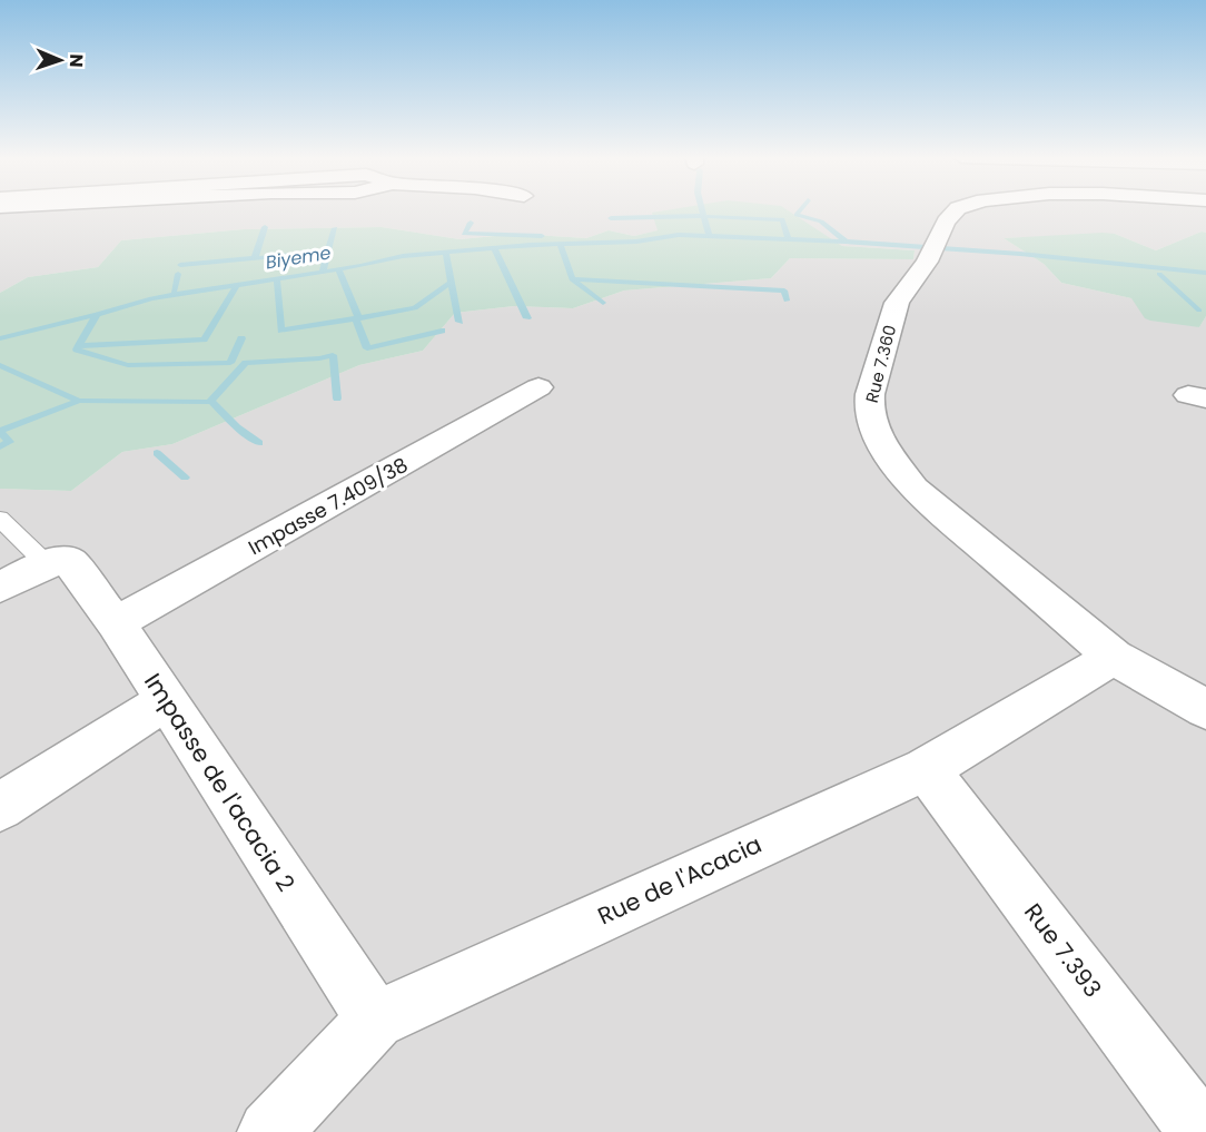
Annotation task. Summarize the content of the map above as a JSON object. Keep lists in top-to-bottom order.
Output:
{
  "streets": {
    "street": [
      "Rue 7.360",
      "Impasse 7.409/38",
      "Impasse de l'acacia 2",
      "Rue de l'Acacia",
      "Rue 7.393"
    ]
  },
  "crossings": [
    ["Rue 7.360", "Rue de l'Acacia"],
    ["Impasse 7.409/38", "Impasse de l'acacia 2"],
    ["Impasse de l'acacia 2", "Rue de l'Acacia"],
    ["Rue de l'Acacia", "Rue 7.393"]
  ],
  "water": ["Biyeme"],
  "north": "right"
}
